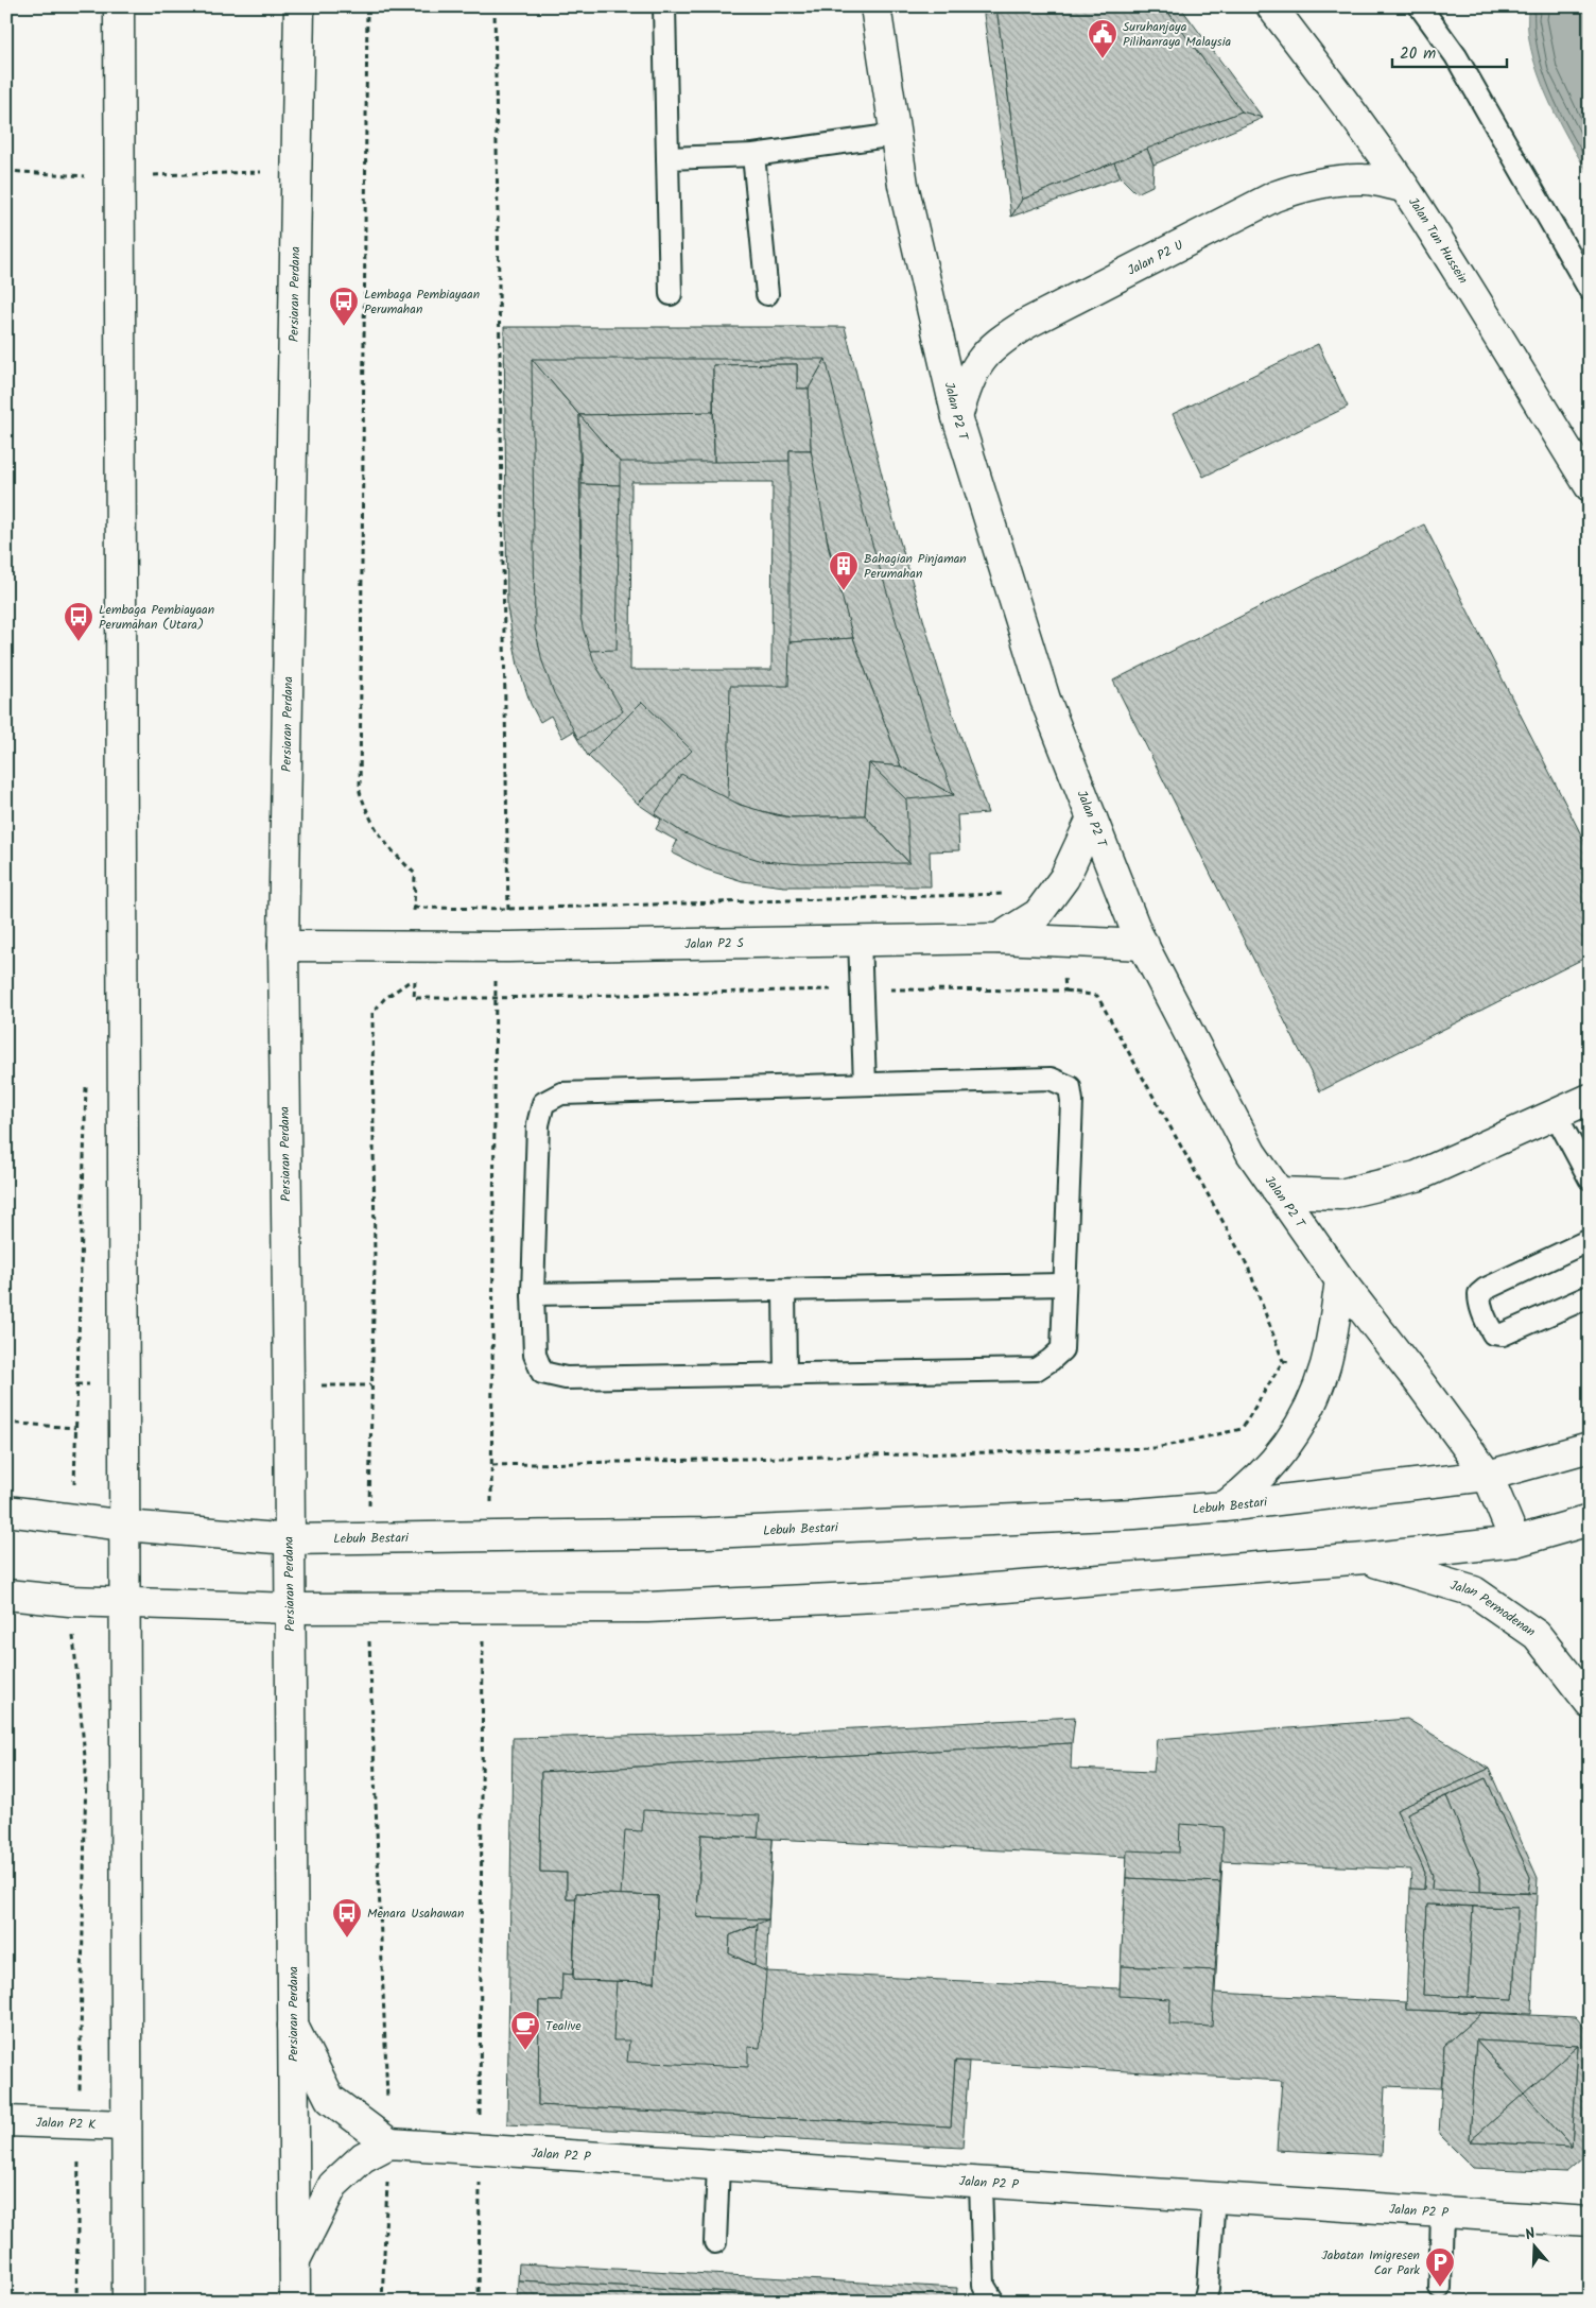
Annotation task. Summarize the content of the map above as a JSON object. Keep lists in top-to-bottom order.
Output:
{
  "streets": {
    "main road": [
      "Jalan Tun Hussein",
      "Jalan P2 U",
      "Persiaran Perdana",
      "Jalan P2 T",
      "Jalan P2 S",
      "Lebuh Bestari",
      "Jalan Permodenan",
      "Jalan P2 K",
      "Jalan P2 P"
    ]
  },
  "crossings": [
    ["Jalan Tun Hussein", "Jalan P2 U"],
    ["Jalan P2 U", "Jalan P2 T"],
    ["Persiaran Perdana", "Jalan P2 S"],
    ["Persiaran Perdana", "Lebuh Bestari"],
    ["Jalan P2 T", "Jalan P2 S"],
    ["Jalan P2 T", "Lebuh Bestari"]
  ],
  "places": {
    "public building": ["Suruhanjaya Pilihanraya Malaysia"],
    "bus stop": ["Lembaga Pembiayaan Perumahan", "Lembaga Pembiayaan Perumahan (Utara)", "Menara Usahawan"],
    "building": ["Bahagian Pinjaman Perumahan"],
    "cafe": ["Tealive"],
    "parking": ["Jabatan Imigresen Car Park"]
  },
  "scale_bar": "20 m",
  "north": "top"
}
